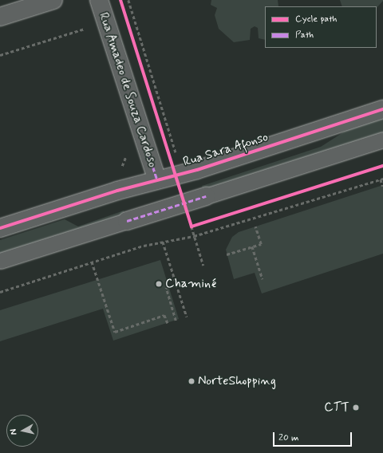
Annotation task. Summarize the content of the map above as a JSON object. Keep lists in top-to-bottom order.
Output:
{
  "streets": {
    "street": ["Rua Amadeo de Souza Cardoso", "Rua Sara Afonso"]
  },
  "crossings": [
    ["Rua Amadeo de Souza Cardoso", "Rua Sara Afonso"]
  ],
  "places": ["Chaminé", "NorteShopping", "CTT"],
  "legend": ["Cycle path", "Path"],
  "scale_bar": "20 m",
  "north": "left"
}
